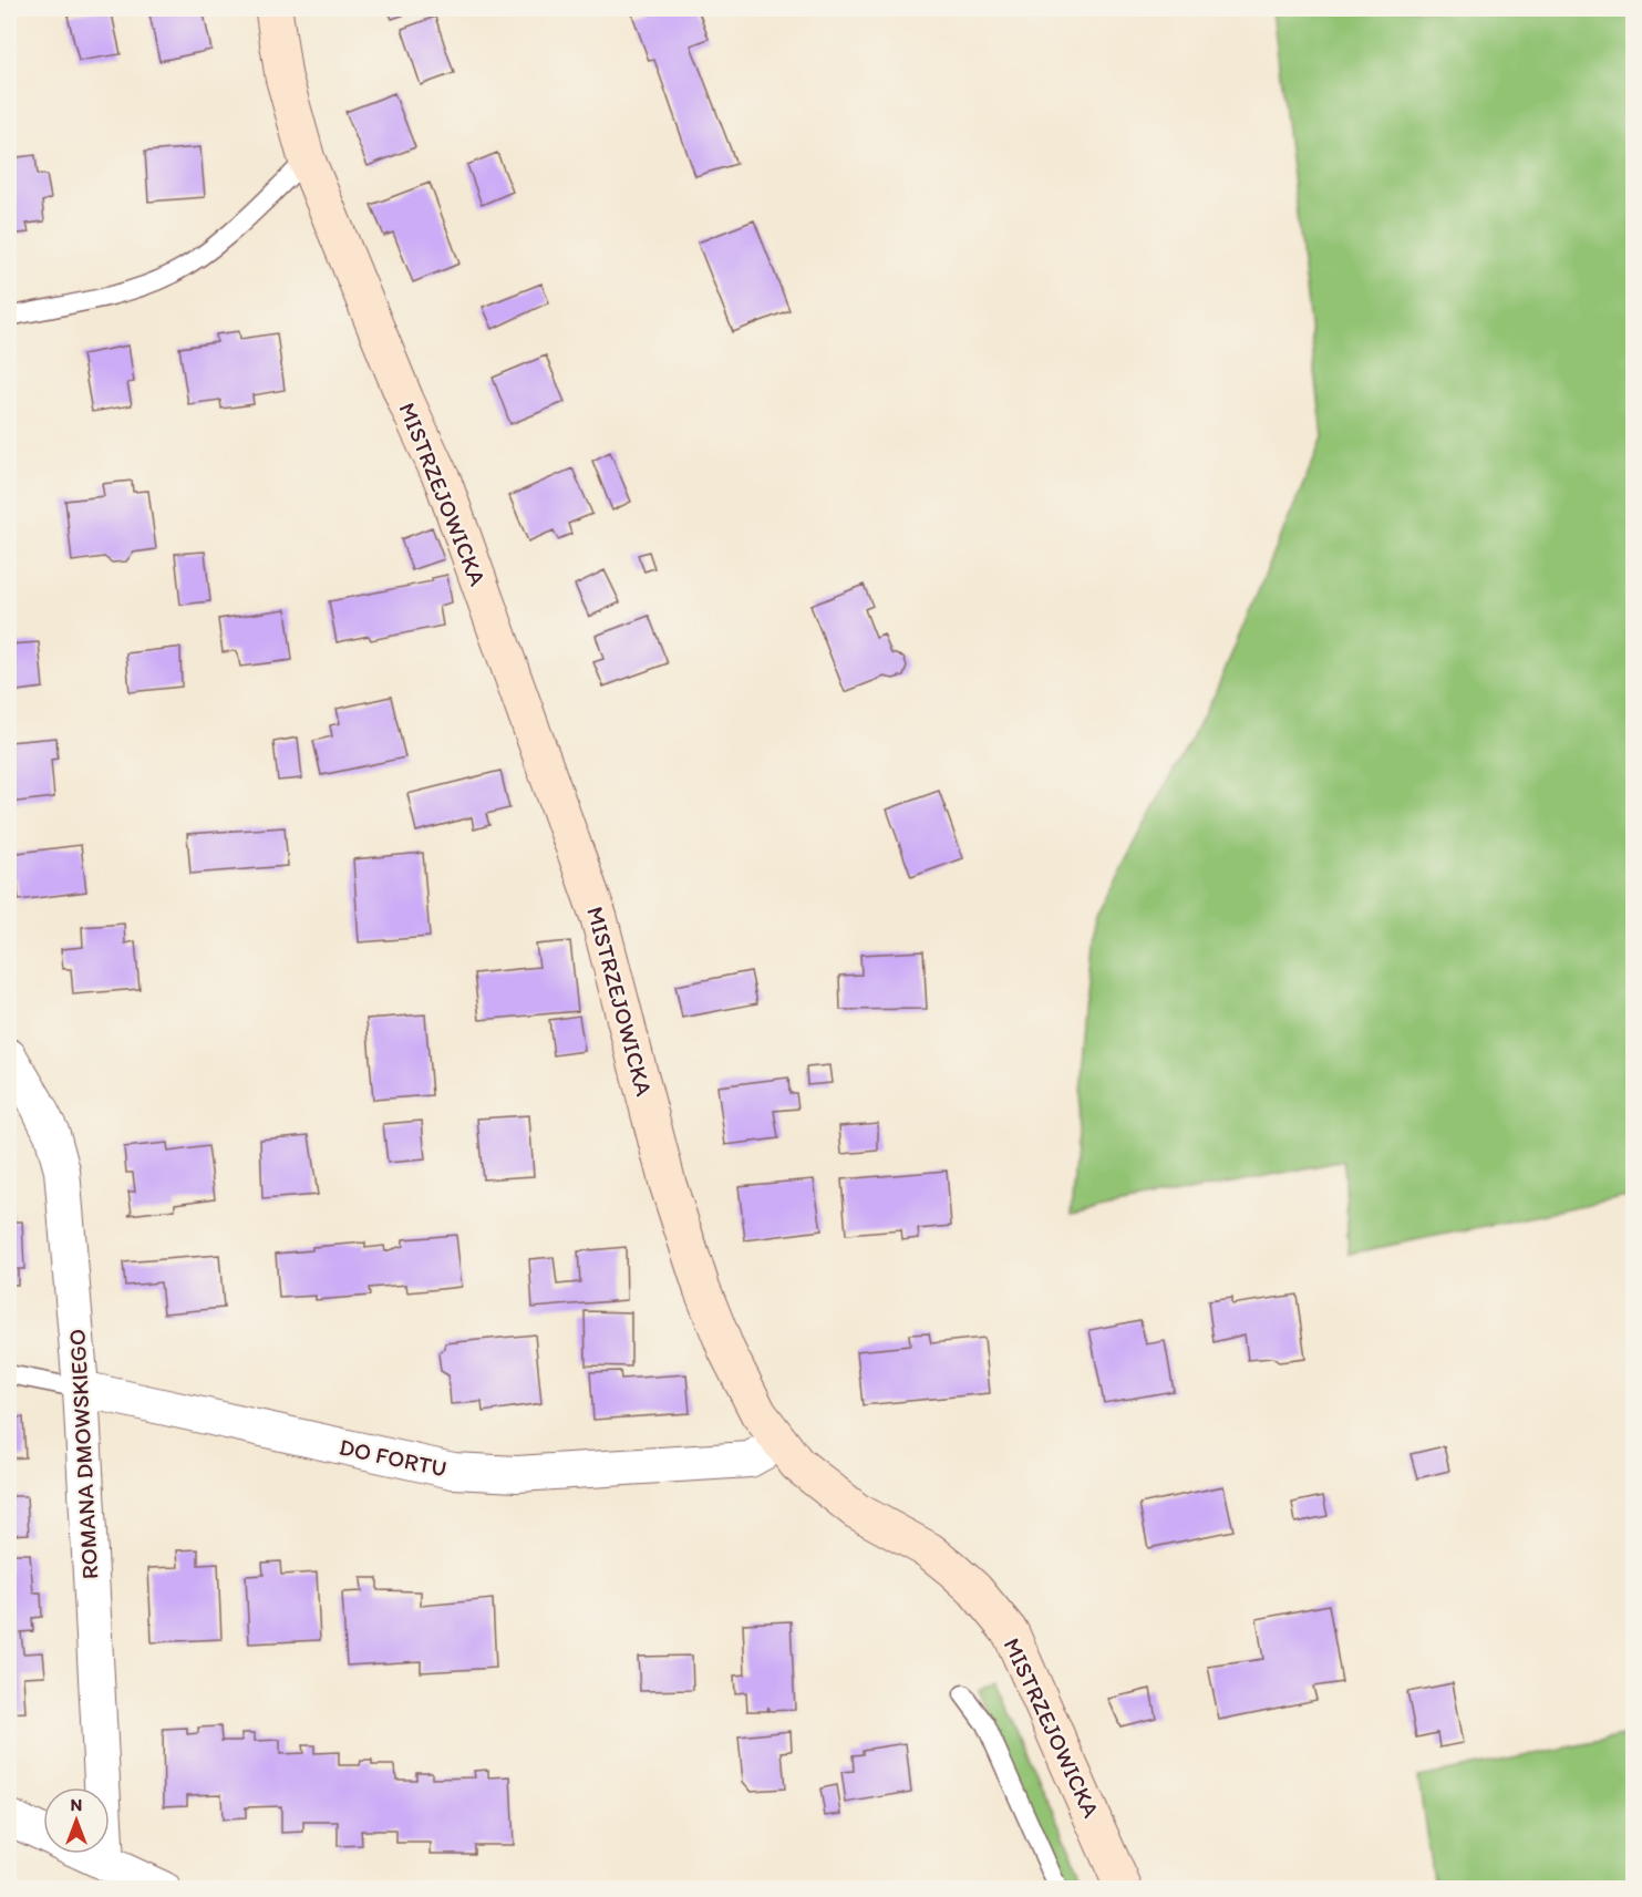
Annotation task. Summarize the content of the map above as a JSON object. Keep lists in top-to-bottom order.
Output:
{
  "streets": {
    "street": ["MISTRZEJOWICKA", "ROMANA DMOWSKIEGO", "DO FORTU"]
  },
  "crossings": [
    ["MISTRZEJOWICKA", "DO FORTU"],
    ["ROMANA DMOWSKIEGO", "DO FORTU"]
  ],
  "north": "top"
}
